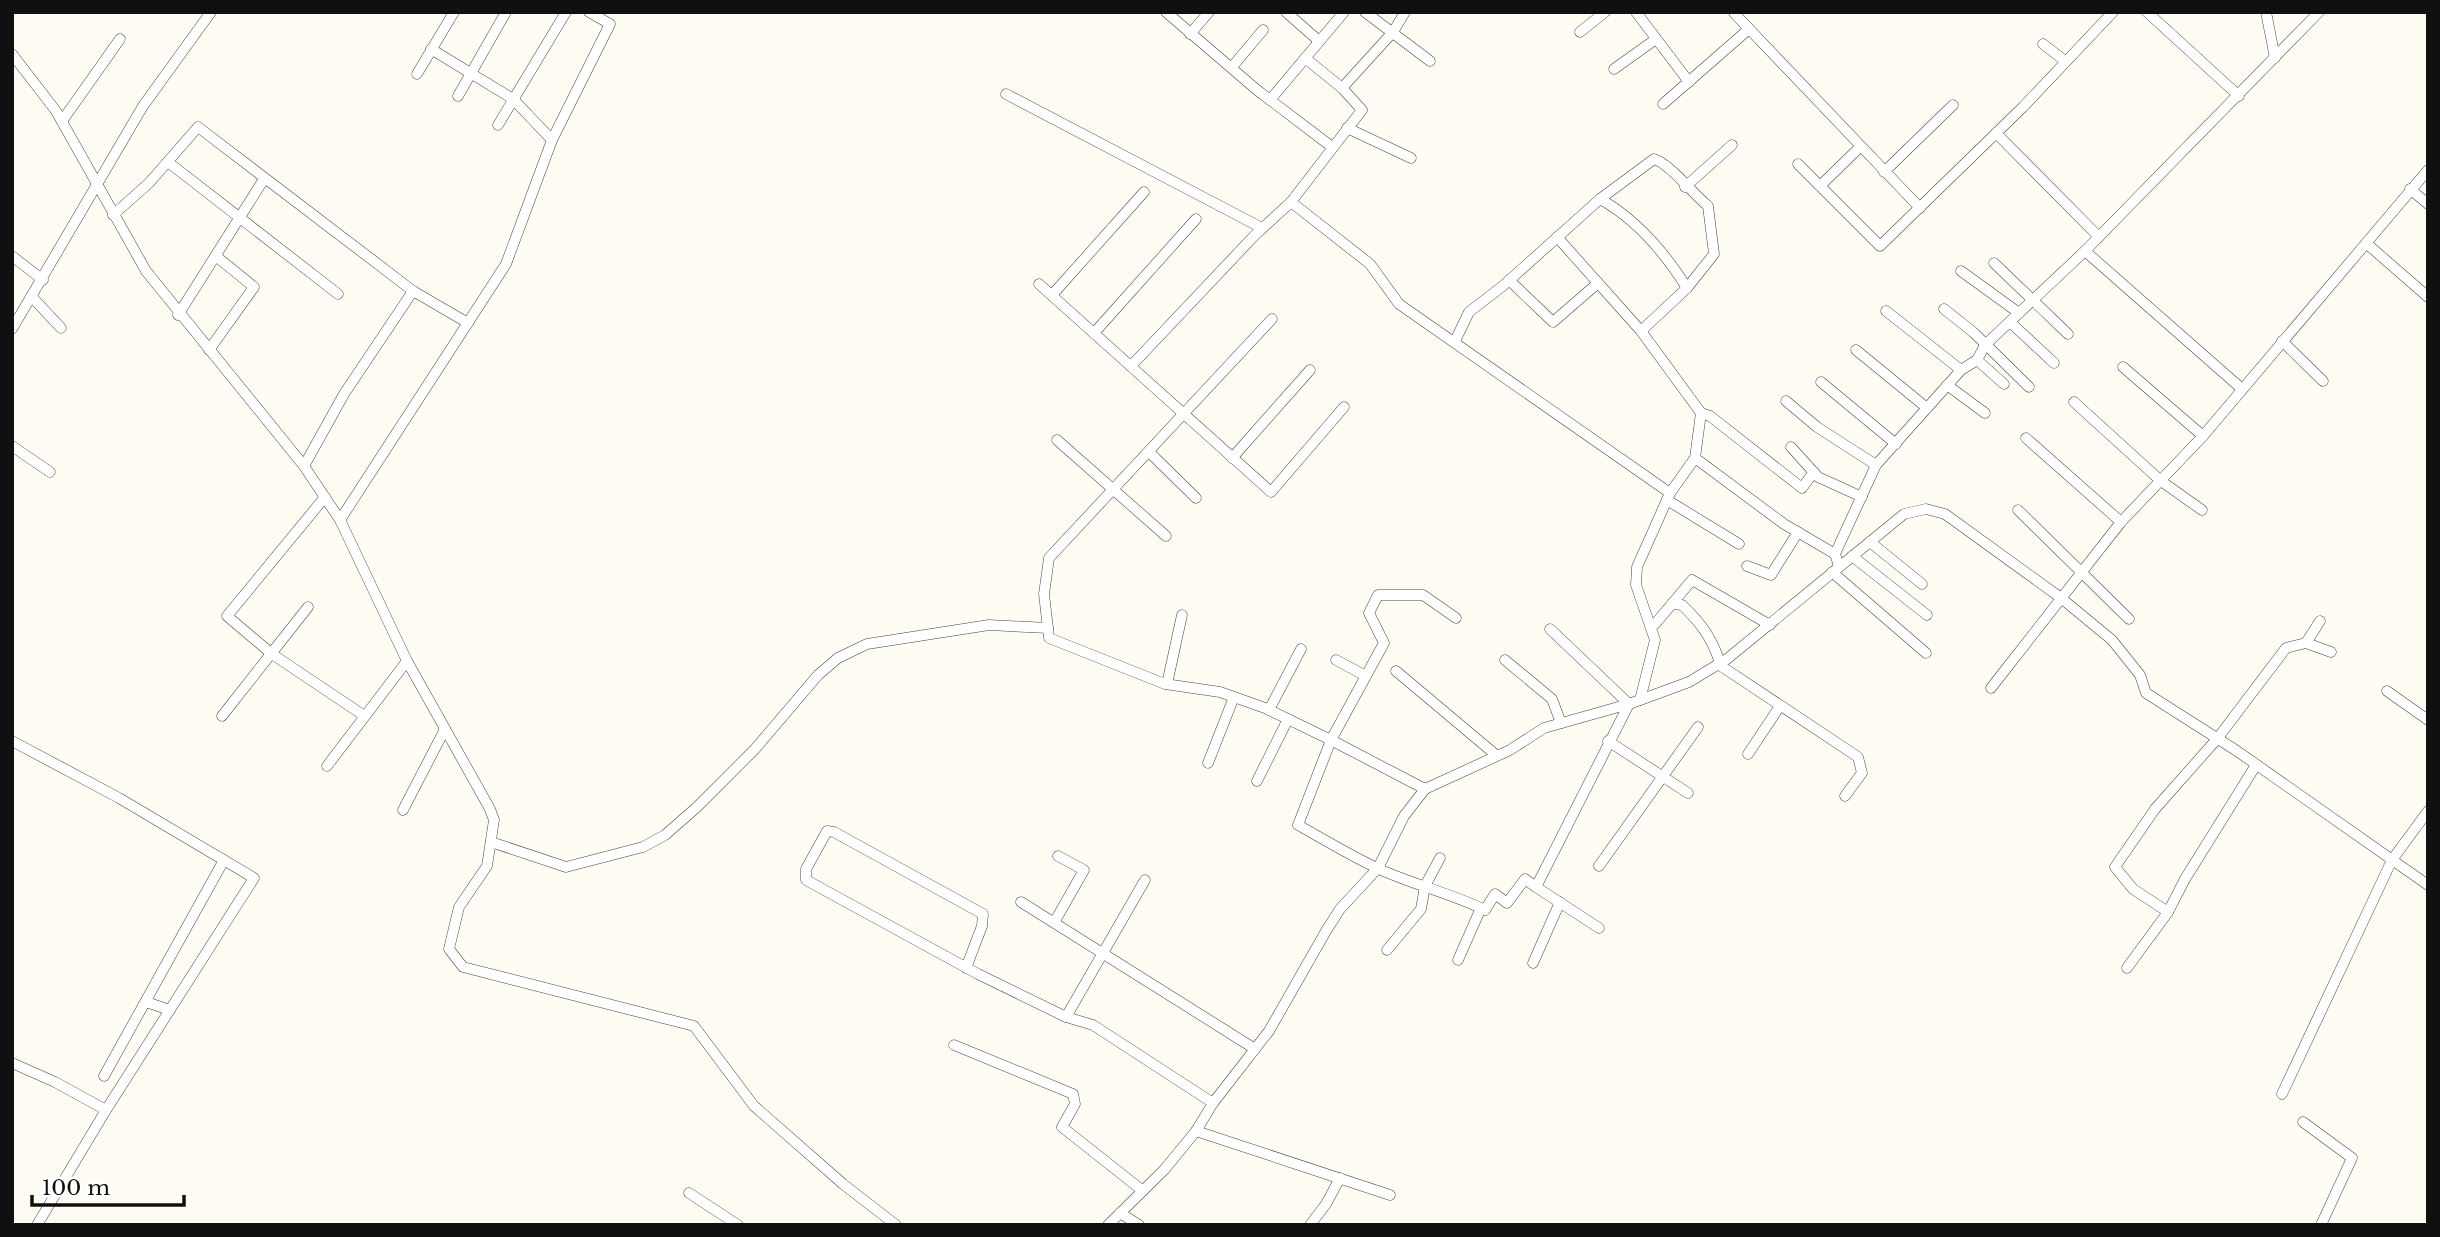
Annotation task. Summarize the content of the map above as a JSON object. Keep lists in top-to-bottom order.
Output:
{
  "scale_bar": "100 m"
}
